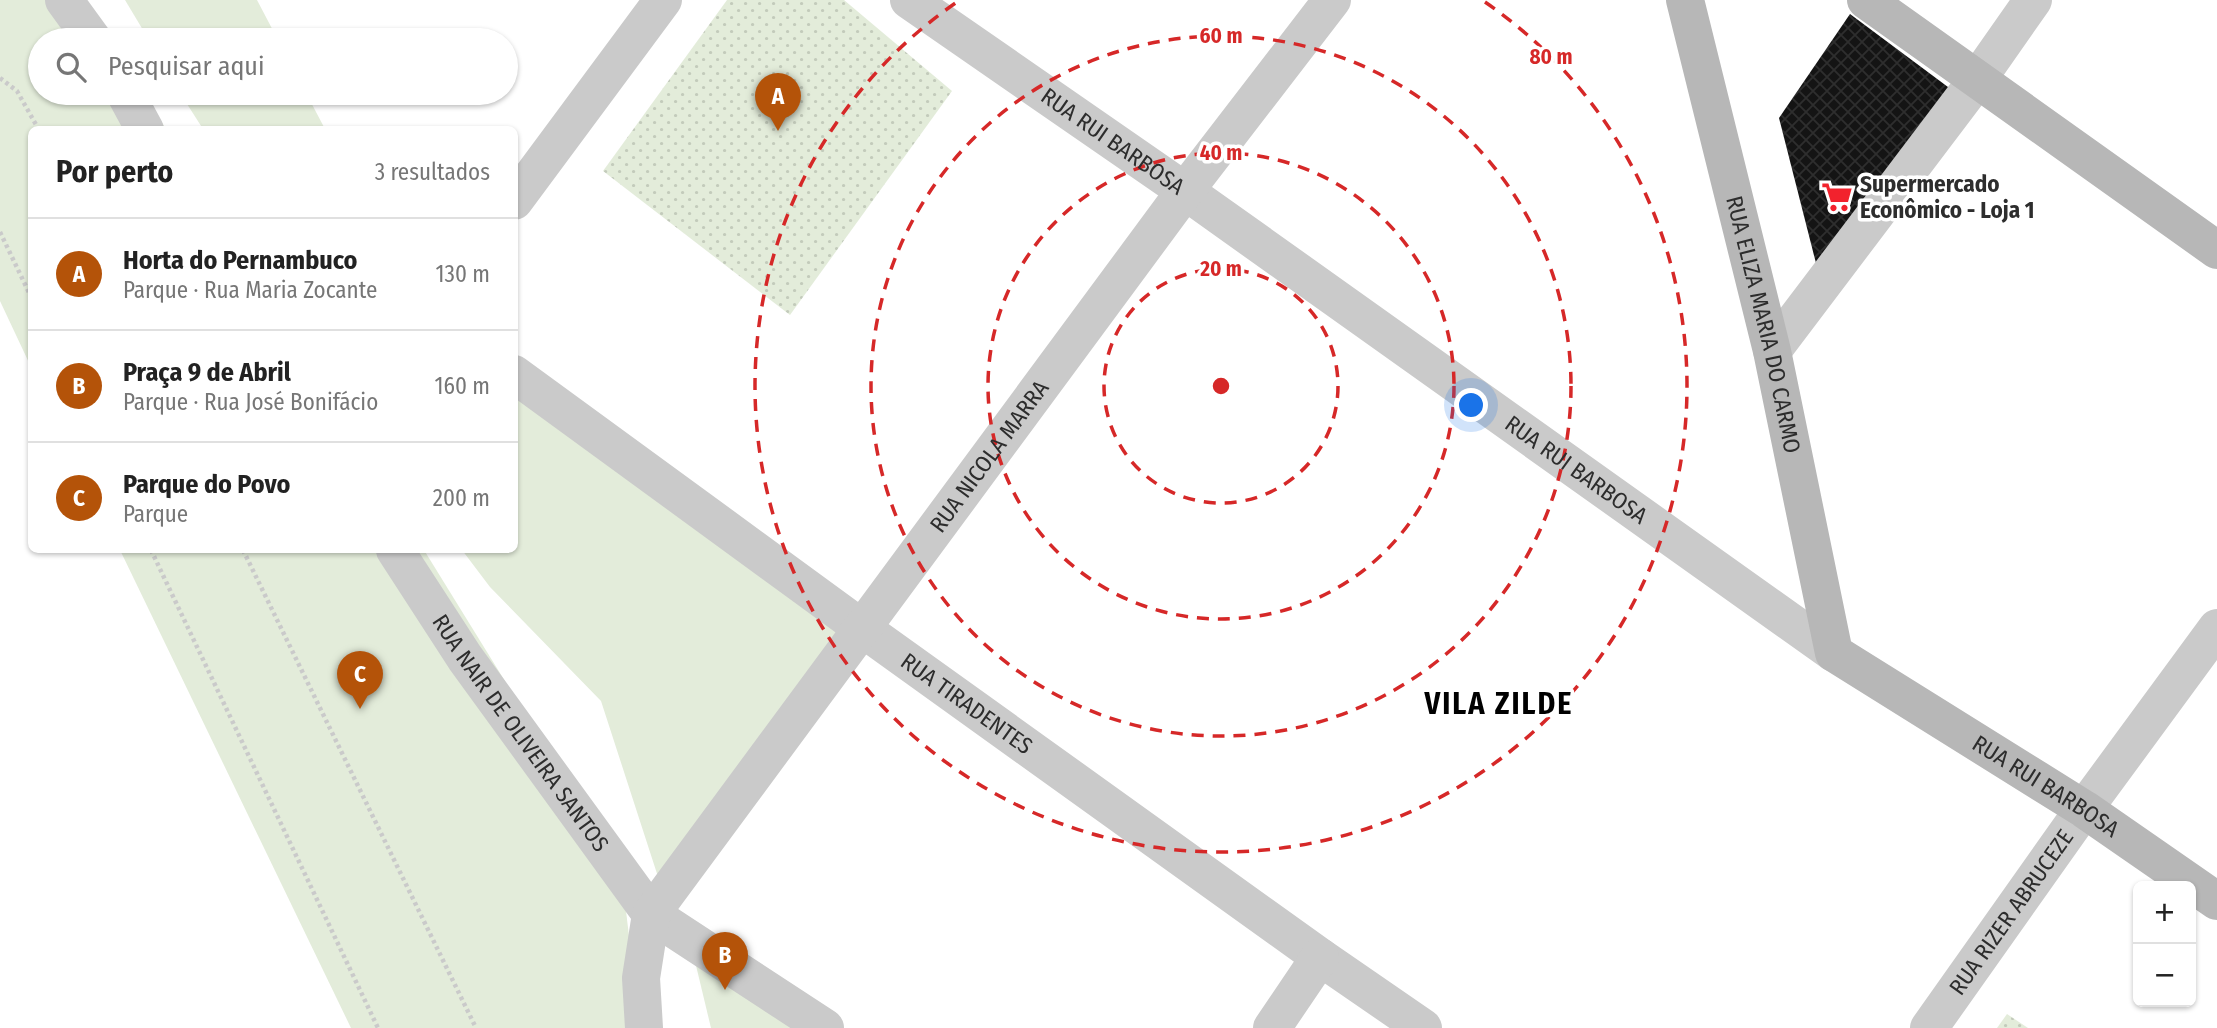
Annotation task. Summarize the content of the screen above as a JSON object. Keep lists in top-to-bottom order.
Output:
{
  "streets": {
    "main road": ["RUA RUI BARBOSA", "RUA ELIZA MARIA DO CARMO"],
    "street": [
      "RUA NICOLA MARRA",
      "RUA TIRADENTES",
      "RUA NAIR DE OLIVEIRA SANTOS",
      "RUA RIZER ABRUCEZE"
    ]
  },
  "crossings": [
    ["RUA RUI BARBOSA", "RUA ELIZA MARIA DO CARMO"],
    ["RUA RUI BARBOSA", "RUA NICOLA MARRA"],
    ["RUA RUI BARBOSA", "RUA RIZER ABRUCEZE"],
    ["RUA NICOLA MARRA", "RUA TIRADENTES"],
    ["RUA NICOLA MARRA", "RUA NAIR DE OLIVEIRA SANTOS"]
  ],
  "districts": ["VILA ZILDE"],
  "places": {
    "supermarket": ["Supermercado Econômico - Loja 1"]
  },
  "page": {
    "search": "Pesquisar aqui",
    "pins": ["A", "C", "B"],
    "heading": ["Por perto", "3 resultados"],
    "list": [
      {
        "mark": "A",
        "name": "Horta do Pernambuco",
        "note": "Parque · Rua Maria Zocante",
        "value": "130 m"
      },
      {
        "mark": "B",
        "name": "Praça 9 de Abril",
        "note": "Parque · Rua José Bonifácio",
        "value": "160 m"
      },
      {
        "mark": "C",
        "name": "Parque do Povo",
        "note": "Parque",
        "value": "200 m"
      }
    ],
    "map_buttons": ["+", "−"]
  },
  "rings": [
    "60 m",
    "80 m",
    "40 m",
    "20 m"
  ]
}
